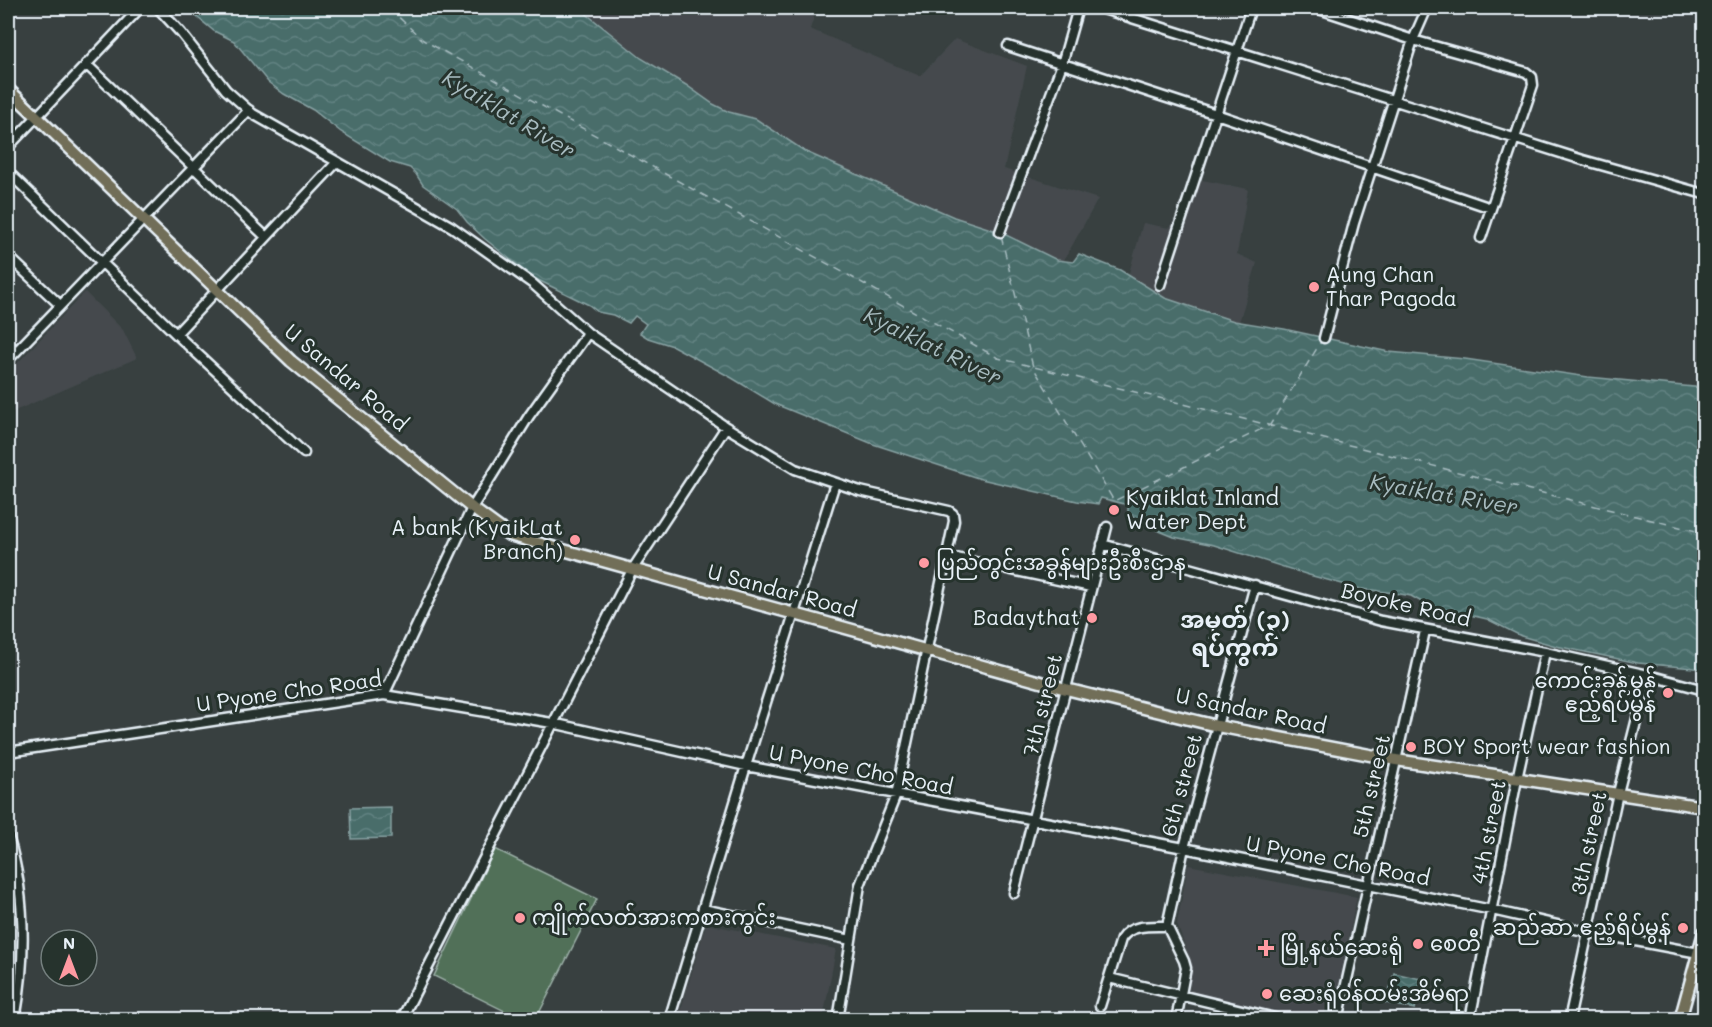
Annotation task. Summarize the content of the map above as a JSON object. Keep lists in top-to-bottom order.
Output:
{
  "streets": {
    "main road": ["U Sandar Road"],
    "street": [
      "Boyoke Road",
      "U Pyone Cho Road",
      "7th street",
      "6th street",
      "5th street",
      "4th street",
      "3th street"
    ]
  },
  "crossings": [
    ["U Sandar Road", "7th street"],
    ["U Sandar Road", "6th street"],
    ["U Sandar Road", "5th street"],
    ["U Sandar Road", "4th street"],
    ["U Sandar Road", "3th street"],
    ["Boyoke Road", "7th street"],
    ["Boyoke Road", "6th street"],
    ["Boyoke Road", "5th street"],
    ["Boyoke Road", "4th street"],
    ["Boyoke Road", "3th street"],
    ["U Pyone Cho Road", "7th street"],
    ["U Pyone Cho Road", "6th street"],
    ["U Pyone Cho Road", "5th street"],
    ["U Pyone Cho Road", "4th street"],
    ["U Pyone Cho Road", "3th street"]
  ],
  "districts": ["အမှတ် (၃) ရပ်ကွက်"],
  "water": ["Kyaiklat River"],
  "places": {
    "other": [
      "Aung Chan Thar Pagoda",
      "Kyaiklat Inland Water Dept",
      "A bank (KyaikLat Branch)",
      "ပြည်တွင်းအခွန်များဦးစီးဌာန",
      "Badaythat",
      "ကောင်းခန့်မွန် ဧည့်ရိပ်မွန်",
      "BOY Sport wear fashion",
      "ကျိုက်လတ်အားကစားကွင်း",
      "ဆည်ဆာ ဧည့်ရိပ်မွန်",
      "စေတီ",
      "ဆေးရုံဝန်ထမ်းအိမ်ရာ"
    ],
    "health": ["မြို့နယ်ဆေးရုံ"]
  },
  "north": "top"
}
